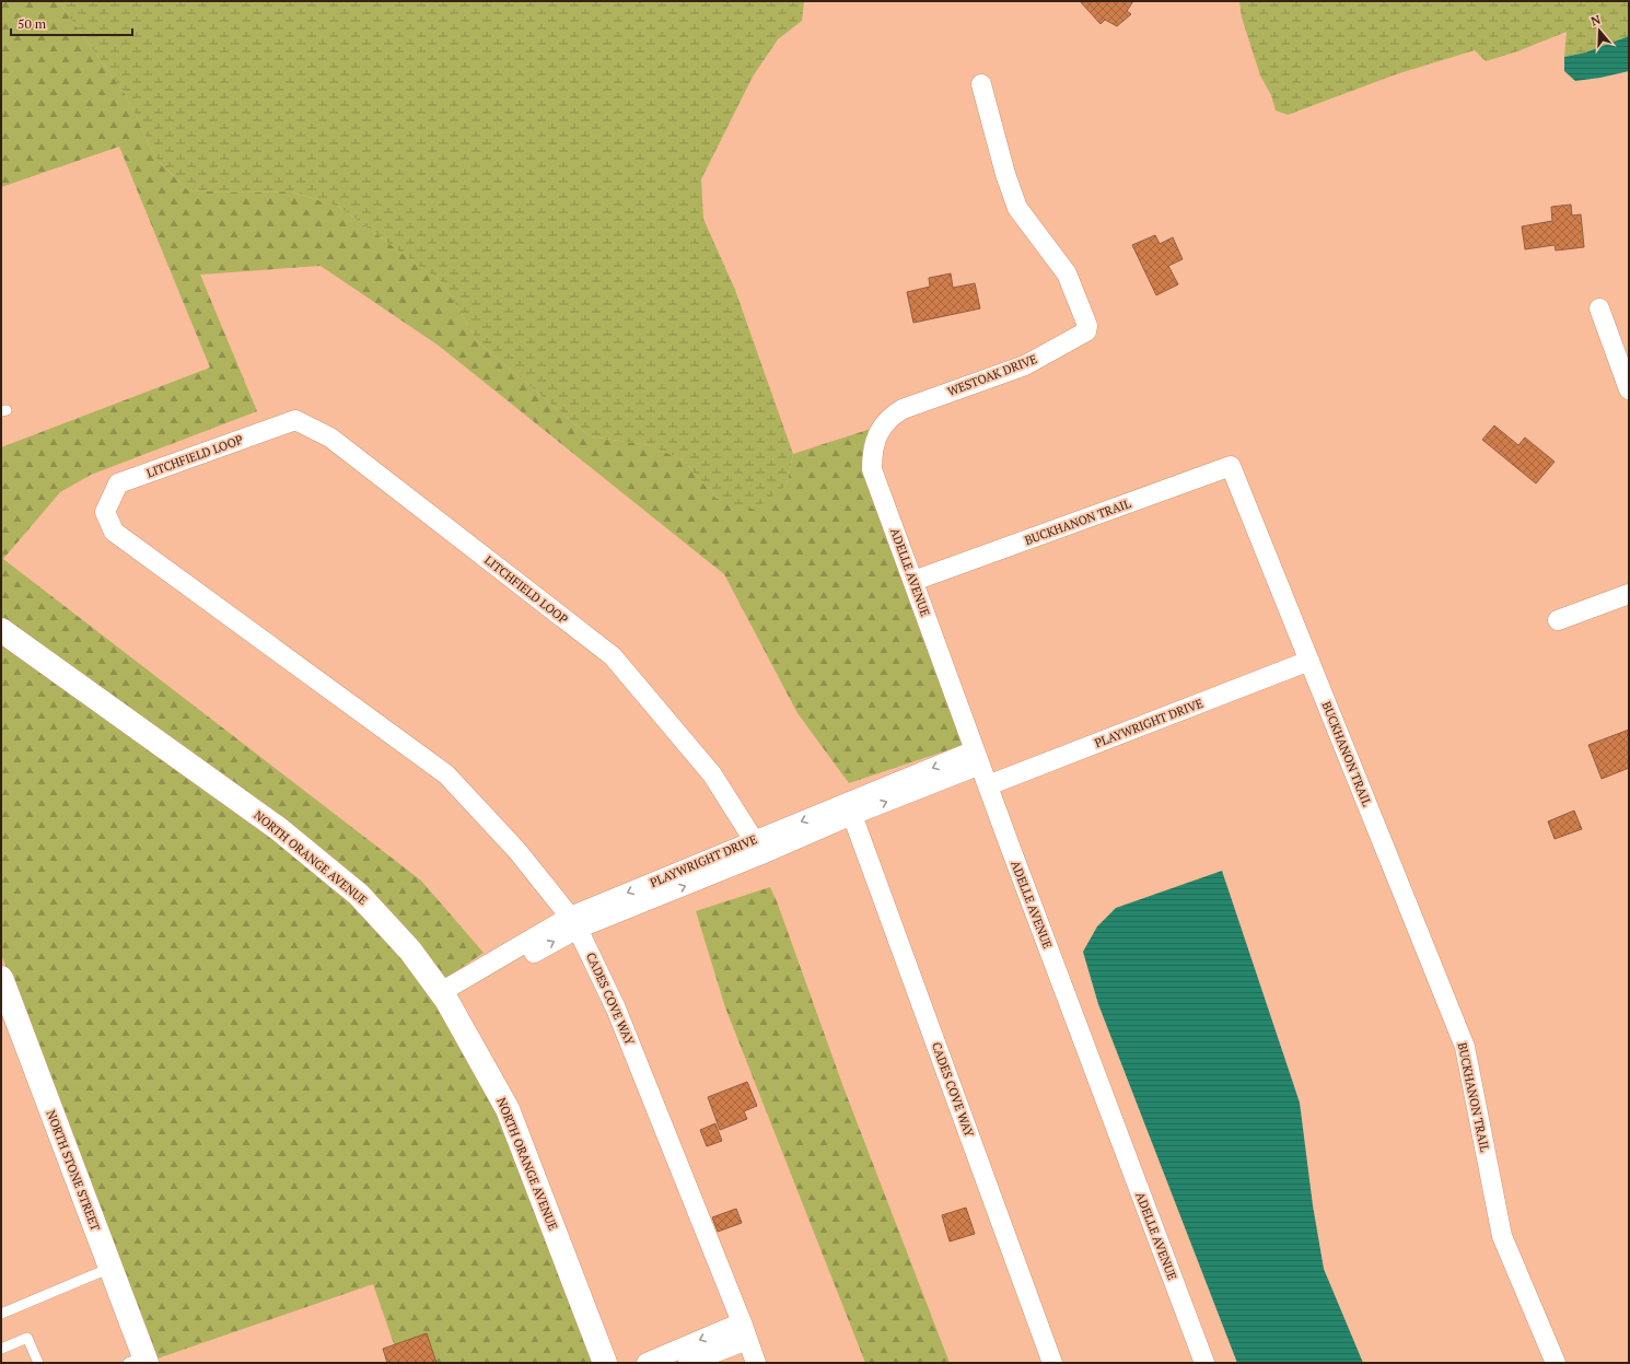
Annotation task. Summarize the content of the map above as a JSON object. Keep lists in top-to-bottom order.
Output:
{
  "streets": {
    "street": [
      "WESTOAK DRIVE",
      "LITCHFIELD LOOP",
      "BUCKHANON TRAIL",
      "ADELLE AVENUE",
      "PLAYWRIGHT DRIVE",
      "NORTH ORANGE AVENUE",
      "CADES COVE WAY",
      "NORTH STONE STREET"
    ]
  },
  "crossings": [
    ["WESTOAK DRIVE", "ADELLE AVENUE"],
    ["LITCHFIELD LOOP", "PLAYWRIGHT DRIVE"],
    ["LITCHFIELD LOOP", "CADES COVE WAY"],
    ["BUCKHANON TRAIL", "ADELLE AVENUE"],
    ["BUCKHANON TRAIL", "PLAYWRIGHT DRIVE"],
    ["ADELLE AVENUE", "PLAYWRIGHT DRIVE"],
    ["PLAYWRIGHT DRIVE", "NORTH ORANGE AVENUE"],
    ["PLAYWRIGHT DRIVE", "CADES COVE WAY"]
  ],
  "scale_bar": "50 m",
  "north": "top"
}
